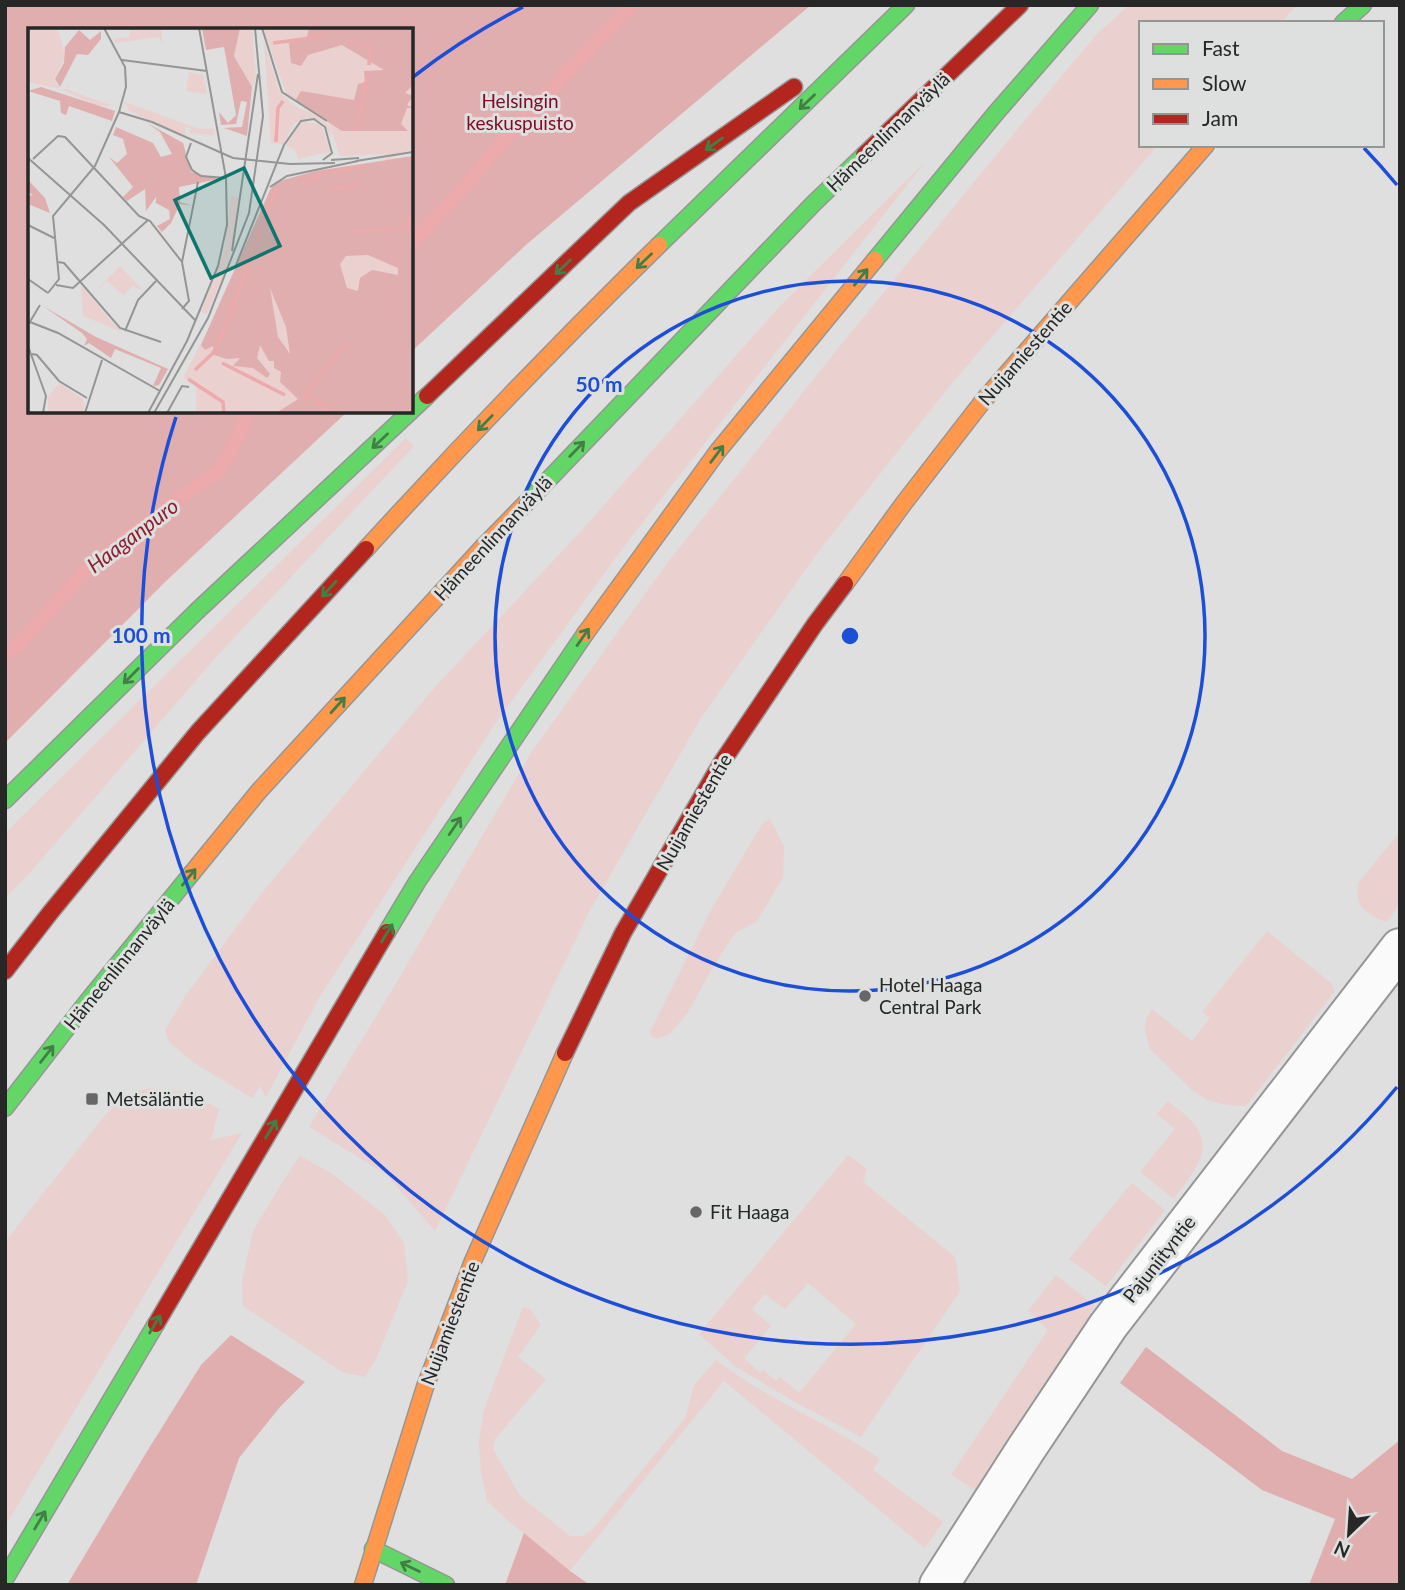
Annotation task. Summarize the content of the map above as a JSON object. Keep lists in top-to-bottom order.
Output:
{
  "streets": {
    "main road": ["Hämeenlinnanväylä", "Nuijamiestentie"],
    "street": ["Pajuniityntie"]
  },
  "water": ["Haaganpuro"],
  "parks": ["Helsingin keskuspuisto"],
  "places": {
    "other": ["Hotel Haaga Central Park", "Fit Haaga"],
    "transit": ["Metsäläntie"]
  },
  "legend": ["Fast", "Slow", "Jam"],
  "north": "bottom left",
  "rings": ["50 m", "100 m"]
}
